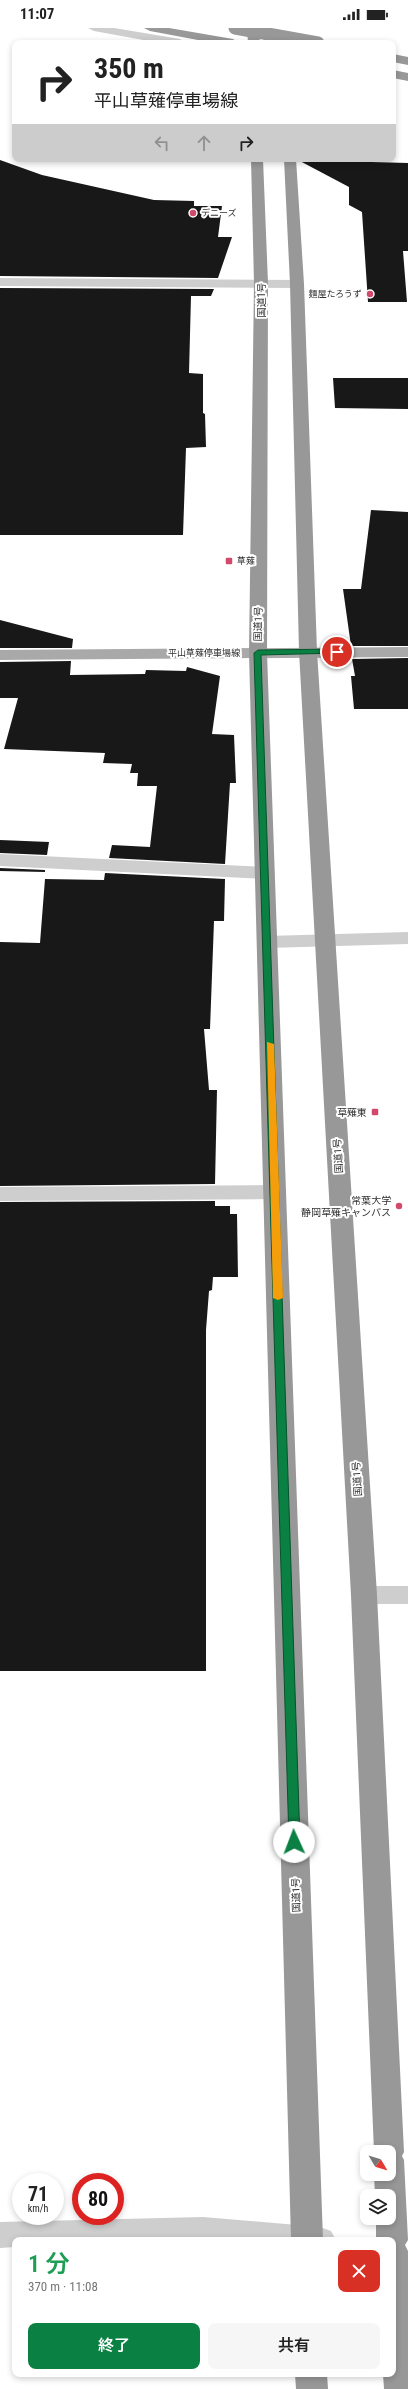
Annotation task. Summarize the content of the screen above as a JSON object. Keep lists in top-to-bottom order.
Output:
{
  "streets": {
    "highway": ["国道1号"],
    "main road": ["平山草薙停車場線"]
  },
  "crossings": [
    ["国道1号", "平山草薙停車場線"]
  ],
  "places": {
    "other": ["デニーズ", "麺屋たろうず", "常葉大学 静岡草薙キャンパス"],
    "transit": ["草薙", "草薙東"]
  },
  "north": "bottom right",
  "page": {
    "status": "11:07",
    "turn": ["350 m", "平山草薙停車場線"],
    "speed": "71 km/h",
    "limit": "80",
    "heading": ["1 分", "370 m · 11:08"],
    "buttons": ["終了", "共有"]
  }
}
